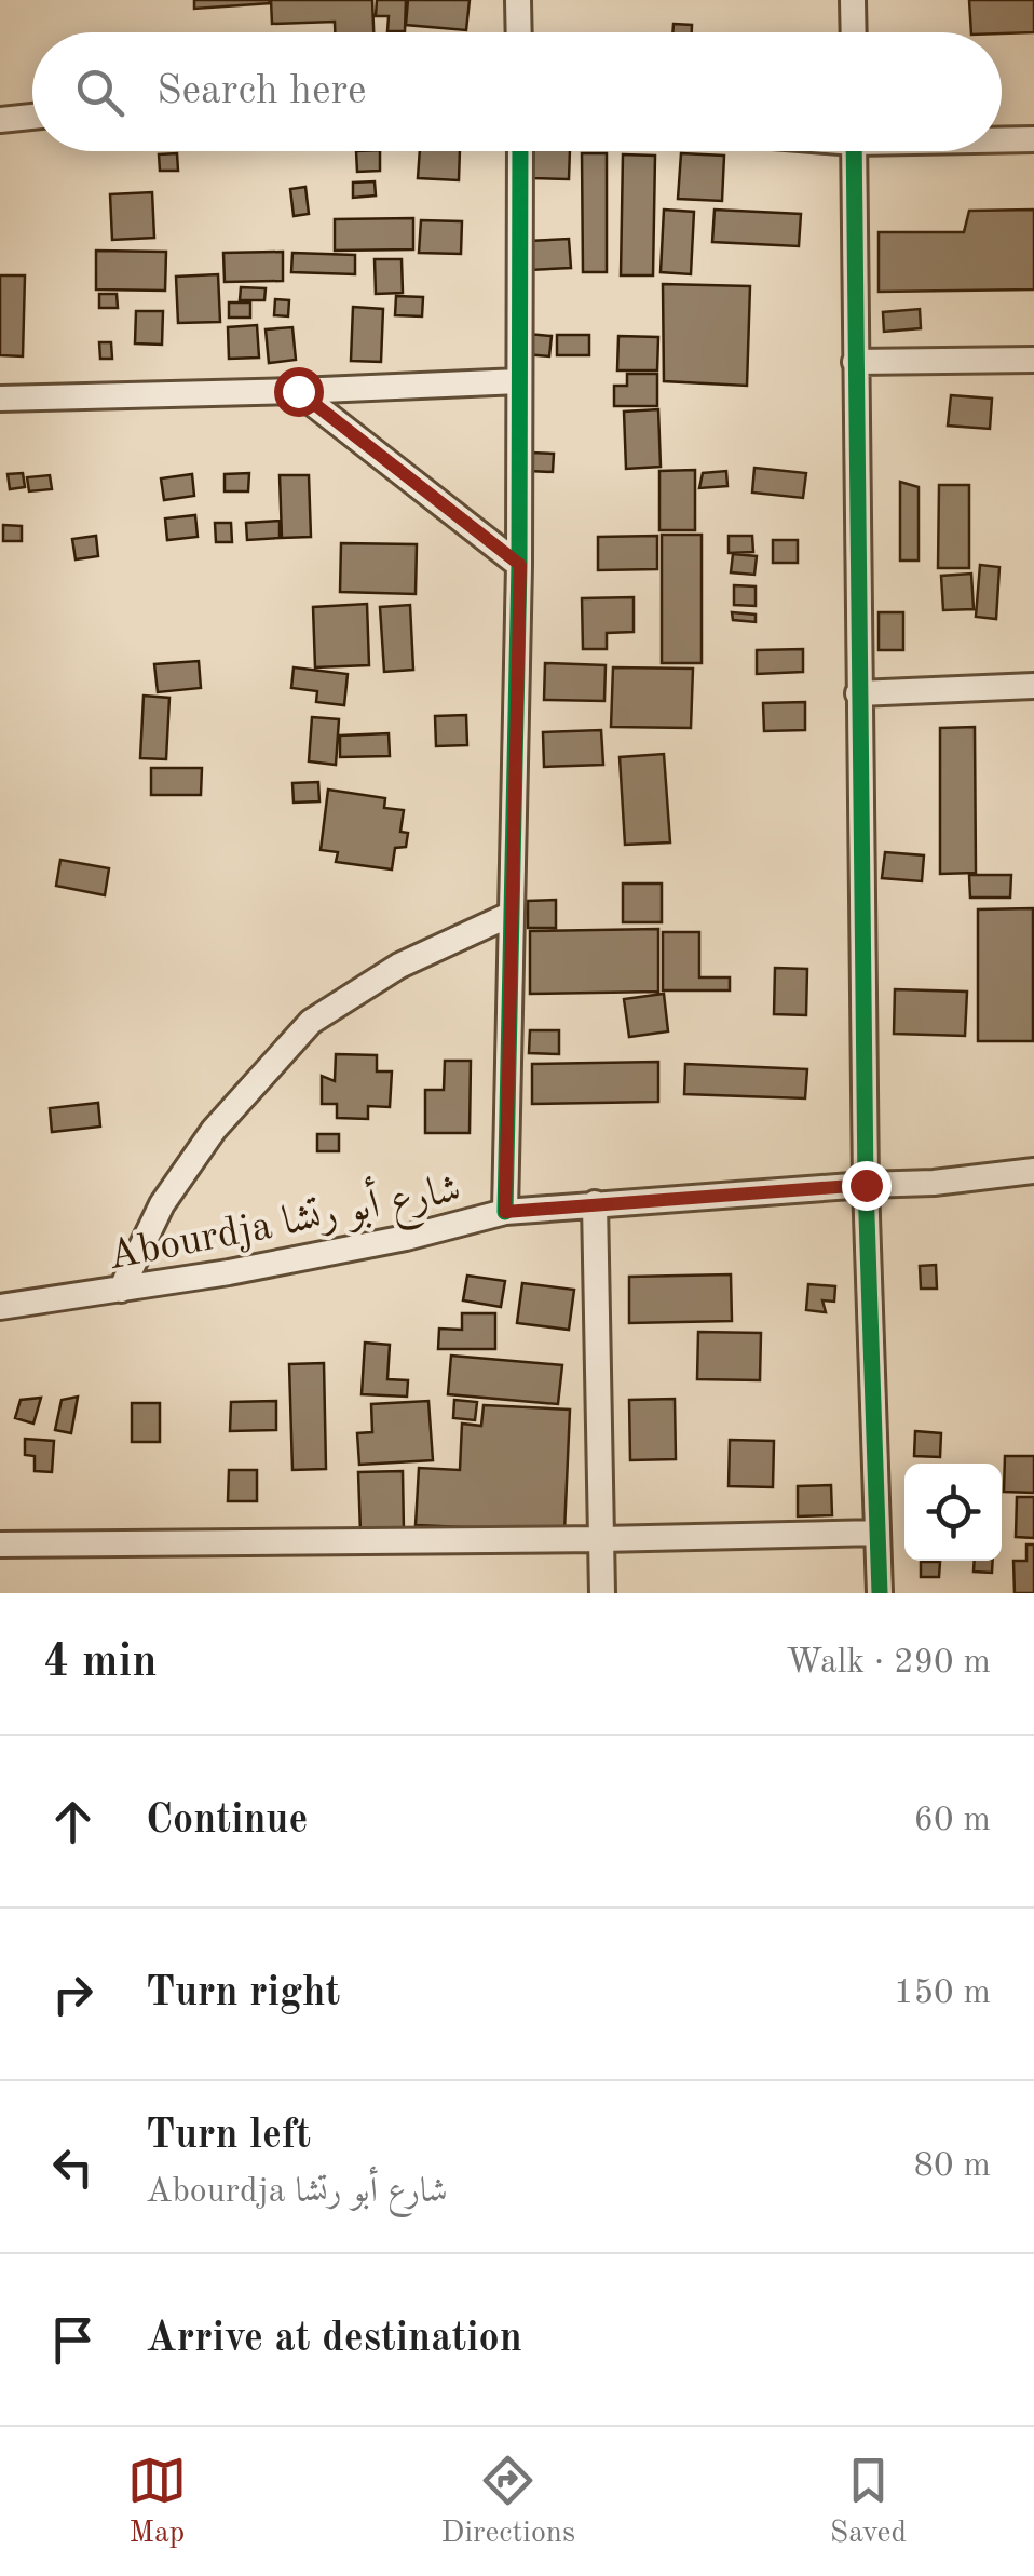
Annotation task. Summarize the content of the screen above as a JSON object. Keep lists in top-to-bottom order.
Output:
{
  "streets": {
    "street": ["Abourdja شارع أبو رتشا"]
  },
  "page": {
    "search": "Search here",
    "heading": ["4 min", "Walk · 290 m"],
    "list": [
      ["Continue", "60 m"],
      ["Turn right", "150 m"],
      ["Turn left", "Abourdja شارع أبو رتشا", "80 m"],
      "Arrive at destination"
    ],
    "nav": ["Map", "Directions", "Saved"]
  }
}
